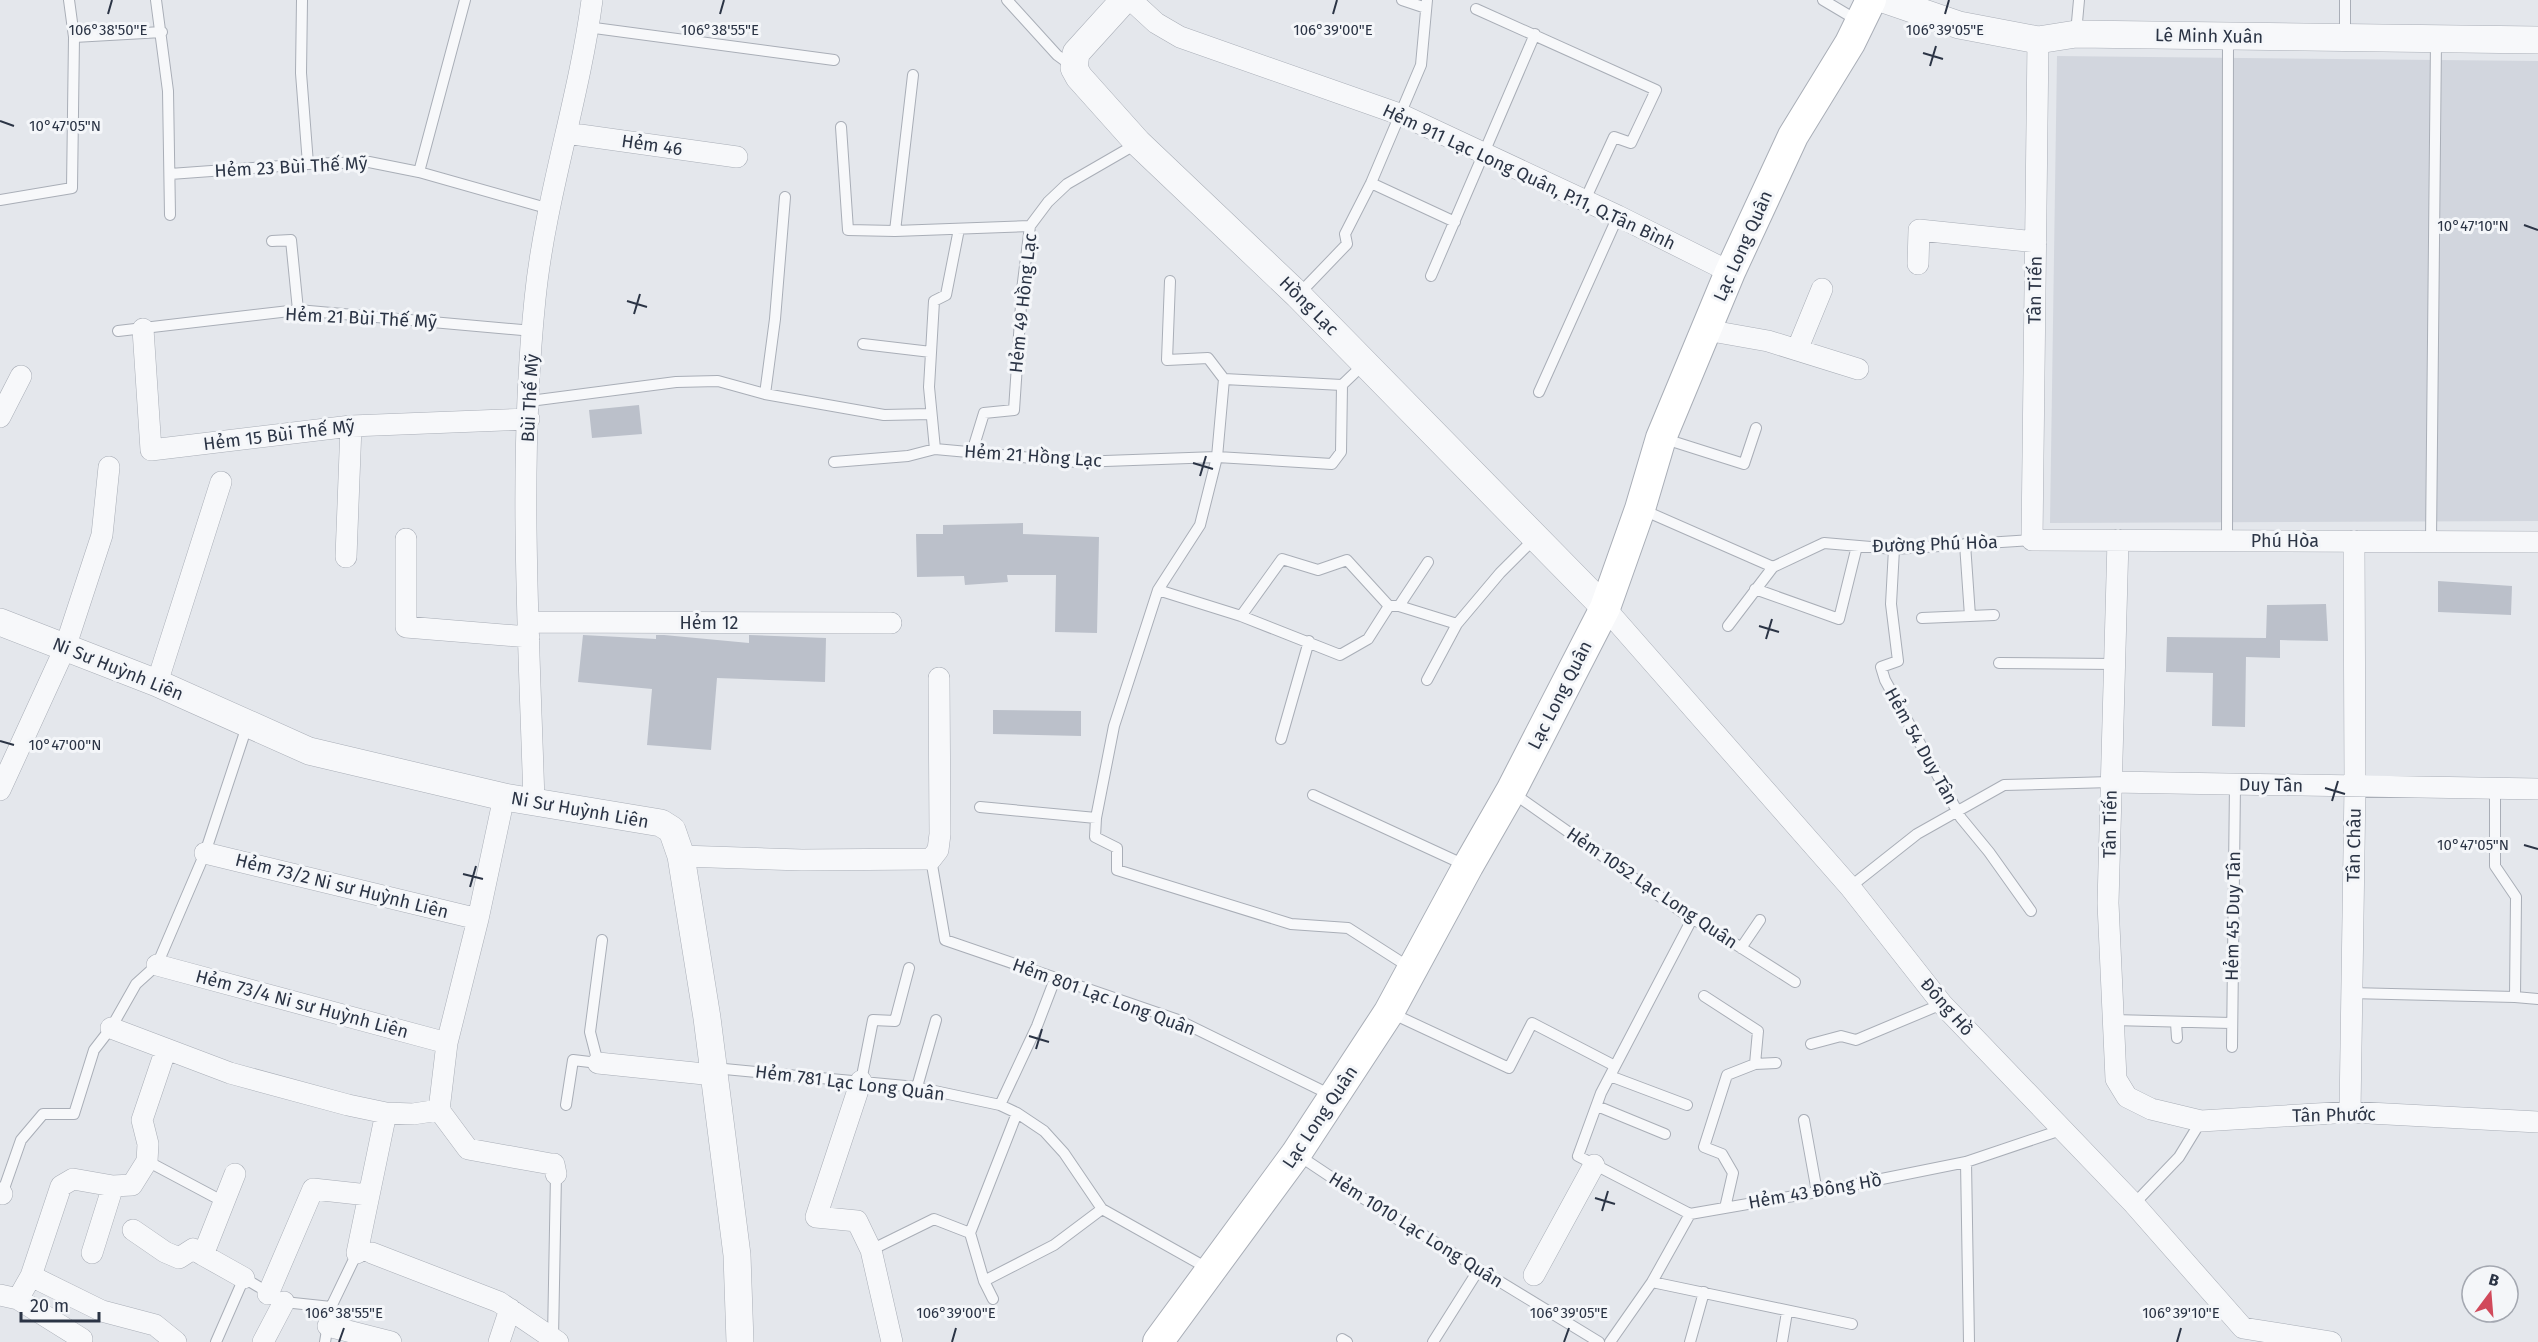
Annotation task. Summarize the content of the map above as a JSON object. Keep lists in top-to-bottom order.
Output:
{
  "streets": {
    "main road": ["Lạc Long Quân"],
    "street": [
      "Lê Minh Xuân",
      "Hẻm 46",
      "Hẻm 911 Lạc Long Quân, P.11, Q.Tân Bình",
      "Tân Tiến",
      "Hồng Lạc",
      "Bùi Thế Mỹ",
      "Hẻm 15 Bùi Thế Mỹ",
      "Phú Hòa",
      "Hẻm 12",
      "Ni Sư Huỳnh Liên",
      "Duy Tân",
      "Tân Châu",
      "Hẻm 73/2 Ni sư Huỳnh Liên",
      "Hẻm 73/4 Ni sư Huỳnh Liên",
      "Đông Hồ",
      "Tân Phước"
    ],
    "lane": [
      "Hẻm 23 Bùi Thế Mỹ",
      "Hẻm 49 Hồng Lạc",
      "Hẻm 21 Bùi Thế Mỹ",
      "Hẻm 21 Hồng Lạc",
      "Đường Phú Hòa",
      "Hẻm 54 Duy Tân",
      "Hẻm 1052 Lạc Long Quân",
      "Hẻm 45 Duy Tân",
      "Hẻm 801 Lạc Long Quân",
      "Hẻm 781 Lạc Long Quân",
      "Hẻm 43 Đông Hồ",
      "Hẻm 1010 Lạc Long Quân"
    ]
  },
  "crossings": [
    ["Lê Minh Xuân", "Tân Tiến"],
    ["Hẻm 46", "Bùi Thế Mỹ"],
    ["Hẻm 23 Bùi Thế Mỹ", "Bùi Thế Mỹ"],
    ["Hẻm 911 Lạc Long Quân, P.11, Q.Tân Bình", "Lạc Long Quân"],
    ["Lạc Long Quân", "Hồng Lạc"],
    ["Lạc Long Quân", "Hẻm 1052 Lạc Long Quân"],
    ["Lạc Long Quân", "Hẻm 801 Lạc Long Quân"],
    ["Lạc Long Quân", "Đông Hồ"],
    ["Lạc Long Quân", "Hẻm 781 Lạc Long Quân"],
    ["Lạc Long Quân", "Hẻm 1010 Lạc Long Quân"],
    ["Tân Tiến", "Phú Hòa"],
    ["Tân Tiến", "Đường Phú Hòa"],
    ["Tân Tiến", "Hẻm 54 Duy Tân"],
    ["Tân Tiến", "Duy Tân"],
    ["Tân Tiến", "Tân Phước"],
    ["Hẻm 49 Hồng Lạc", "Hồng Lạc"],
    ["Hẻm 49 Hồng Lạc", "Hẻm 21 Hồng Lạc"],
    ["Hồng Lạc", "Đông Hồ"],
    ["Hẻm 21 Bùi Thế Mỹ", "Bùi Thế Mỹ"],
    ["Hẻm 21 Bùi Thế Mỹ", "Hẻm 15 Bùi Thế Mỹ"],
    ["Bùi Thế Mỹ", "Hẻm 15 Bùi Thế Mỹ"],
    ["Bùi Thế Mỹ", "Hẻm 12"],
    ["Bùi Thế Mỹ", "Ni Sư Huỳnh Liên"],
    ["Phú Hòa", "Đường Phú Hòa"],
    ["Phú Hòa", "Tân Châu"],
    ["Đường Phú Hòa", "Hẻm 54 Duy Tân"],
    ["Ni Sư Huỳnh Liên", "Hẻm 781 Lạc Long Quân"],
    ["Hẻm 54 Duy Tân", "Duy Tân"],
    ["Duy Tân", "Tân Châu"],
    ["Duy Tân", "Hẻm 45 Duy Tân"],
    ["Tân Châu", "Tân Phước"],
    ["Đông Hồ", "Hẻm 43 Đông Hồ"]
  ],
  "scale_bar": "20 m",
  "north": "top",
  "coordinates": [
    "106°38'50\"E",
    "106°38'55\"E",
    "106°39'00\"E",
    "106°39'05\"E",
    "10°47'05\"N",
    "10°47'10\"N",
    "10°47'00\"N",
    "106°39'10\"E"
  ]
}
